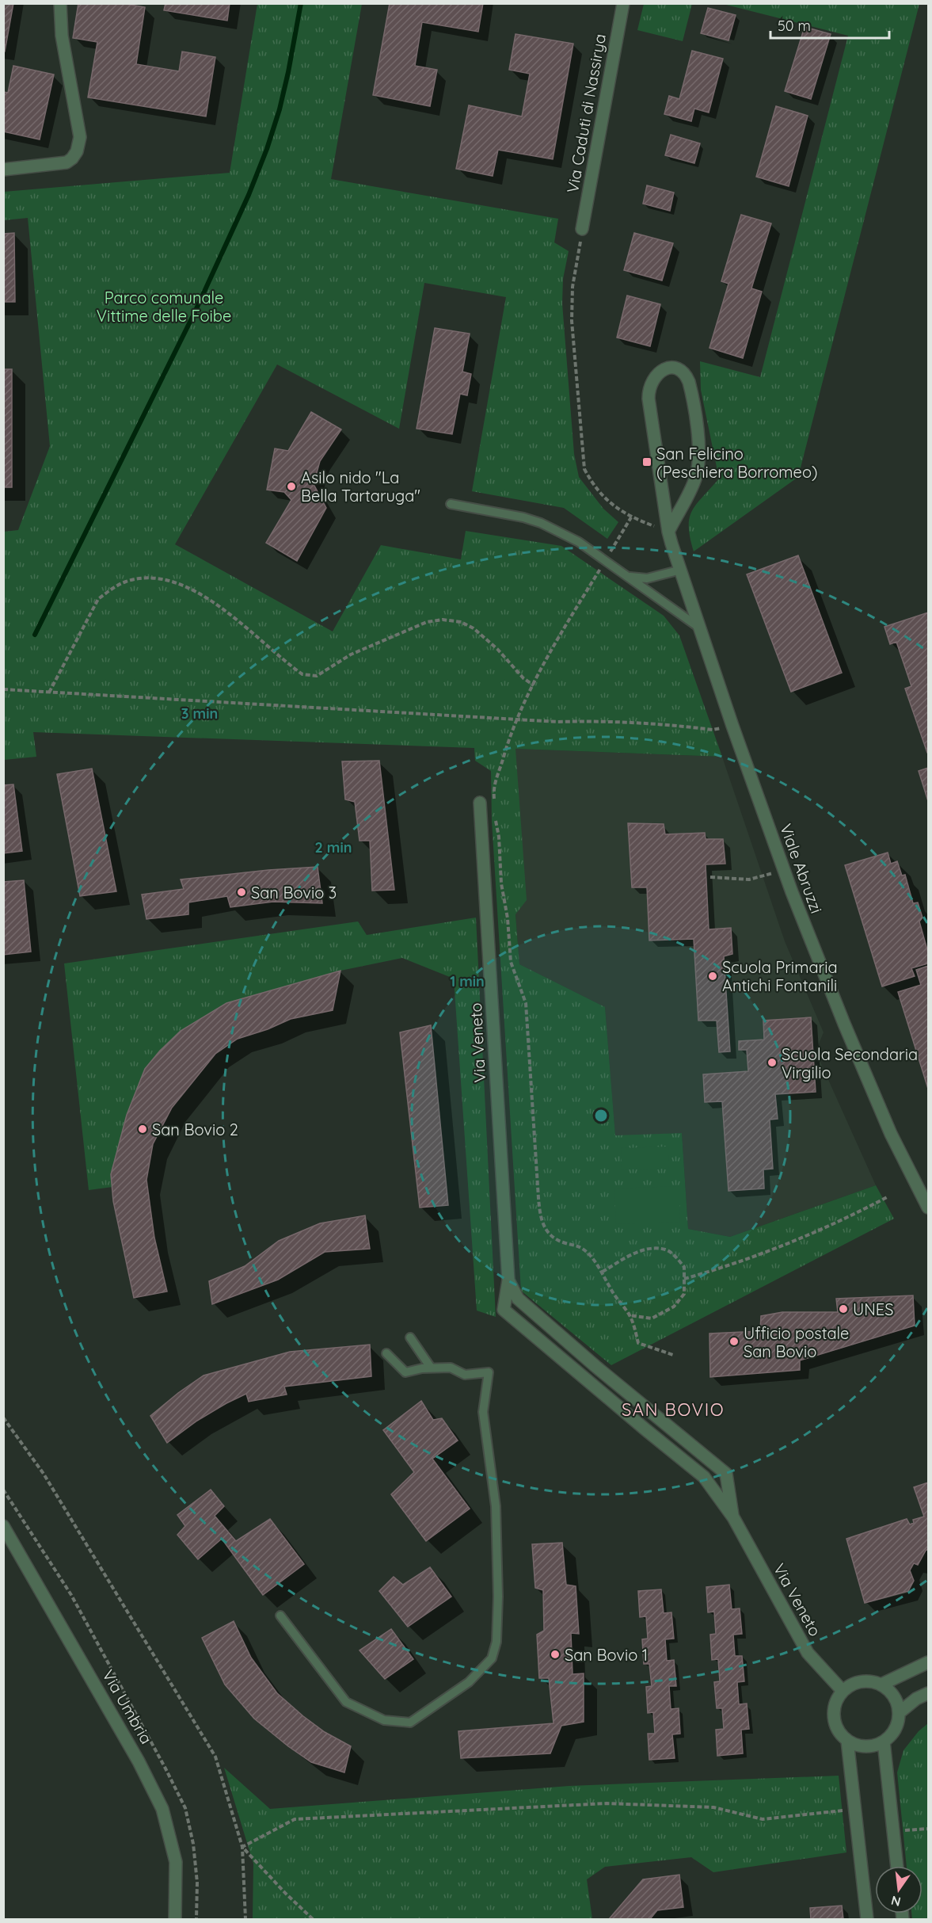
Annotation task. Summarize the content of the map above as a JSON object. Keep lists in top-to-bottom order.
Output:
{
  "streets": {
    "street": [
      "Via Caduti di Nassirya",
      "Viale Abruzzi",
      "Via Veneto",
      "Via Umbria"
    ]
  },
  "districts": ["SAN BOVIO"],
  "parks": ["Parco comunale Vittime delle Foibe"],
  "places": {
    "transit": ["San Felicino (Peschiera Borromeo)"],
    "other": [
      "Asilo nido \"La Bella Tartaruga\"",
      "San Bovio 3",
      "Scuola Primaria Antichi Fontanili",
      "Scuola Secondaria Virgilio",
      "San Bovio 2",
      "UNES",
      "Ufficio postale San Bovio",
      "San Bovio 1"
    ]
  },
  "scale_bar": "50 m",
  "north": "bottom",
  "rings": ["3 min", "2 min", "1 min"]
}
